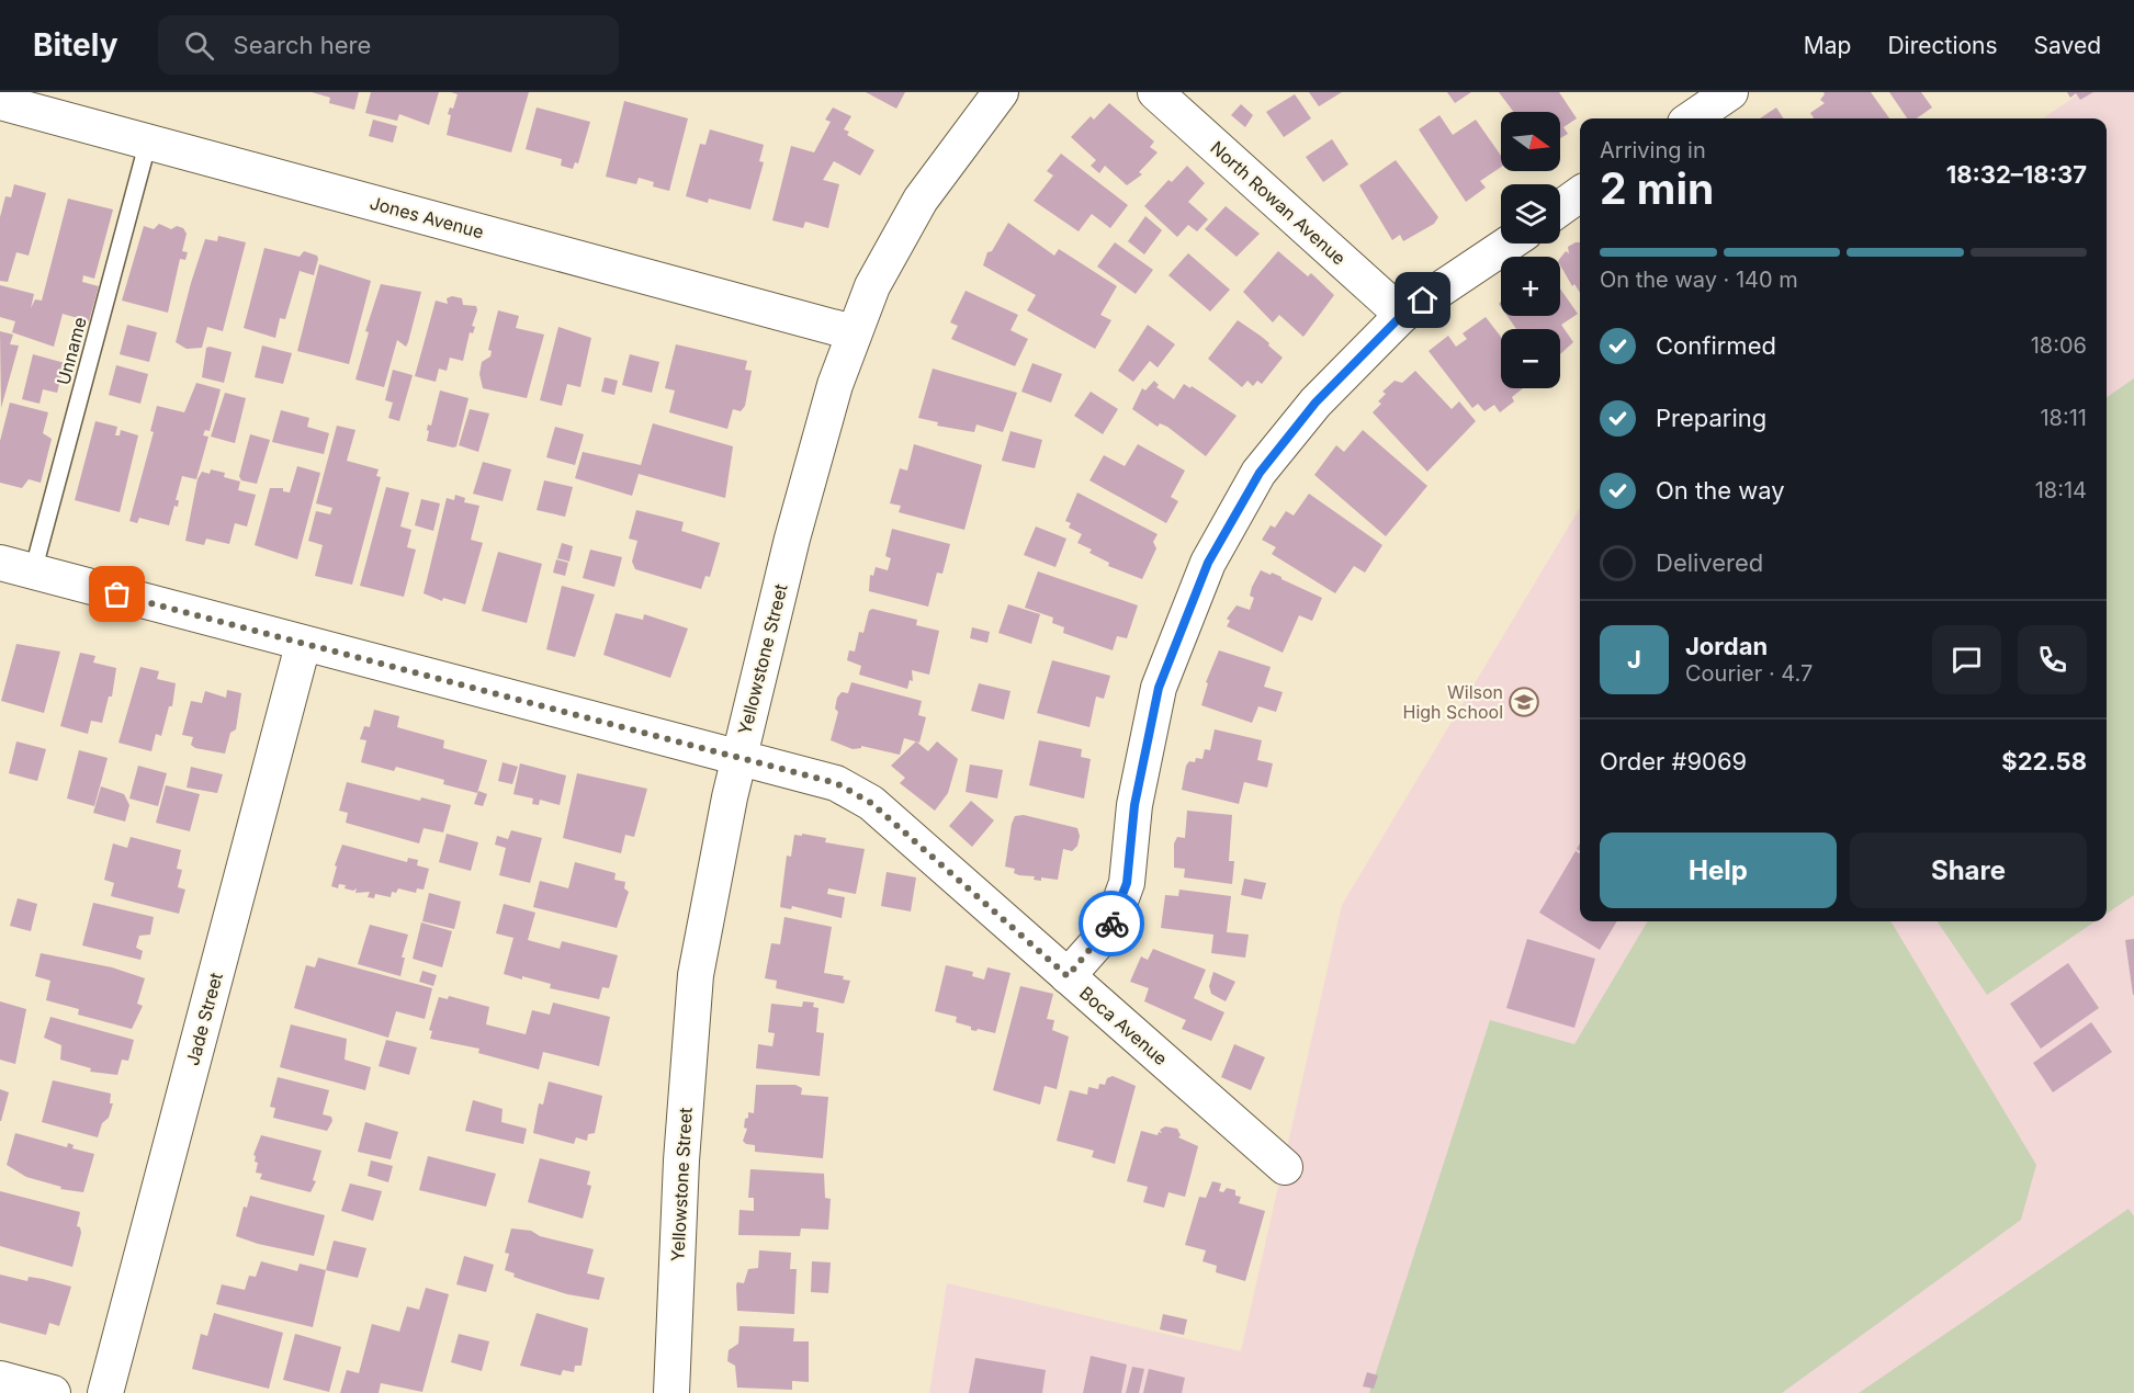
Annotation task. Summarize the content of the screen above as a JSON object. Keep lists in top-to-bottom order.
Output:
{
  "streets": {
    "street": [
      "North Rowan Avenue",
      "Jones Avenue",
      "Yellowstone Street",
      "Jade Street",
      "Boca Avenue"
    ],
    "lane": ["Unname"]
  },
  "crossings": [
    ["Jones Avenue", "Unname"],
    ["Jones Avenue", "Yellowstone Street"],
    ["Unname", "Boca Avenue"],
    ["Yellowstone Street", "Boca Avenue"],
    ["Jade Street", "Boca Avenue"]
  ],
  "places": {
    "school or university": ["Wilson High School"]
  },
  "north": "right",
  "page": {
    "header": "Bitely",
    "search": "Search here",
    "nav": ["Map", "Directions", "Saved"],
    "map_buttons": ["+", "−"],
    "heading": ["2 min", "Arriving in", "18:32–18:37"],
    "panel": [
      "Jordan",
      "Courier · 4.7",
      "Order #9069",
      "$22.58"
    ],
    "bar": "On the way · 140 m",
    "list": [
      ["Confirmed", "18:06"],
      ["Preparing", "18:11"],
      ["On the way", "18:14"],
      "Delivered"
    ],
    "round": "J",
    "buttons": ["Help", "Share"]
  }
}
